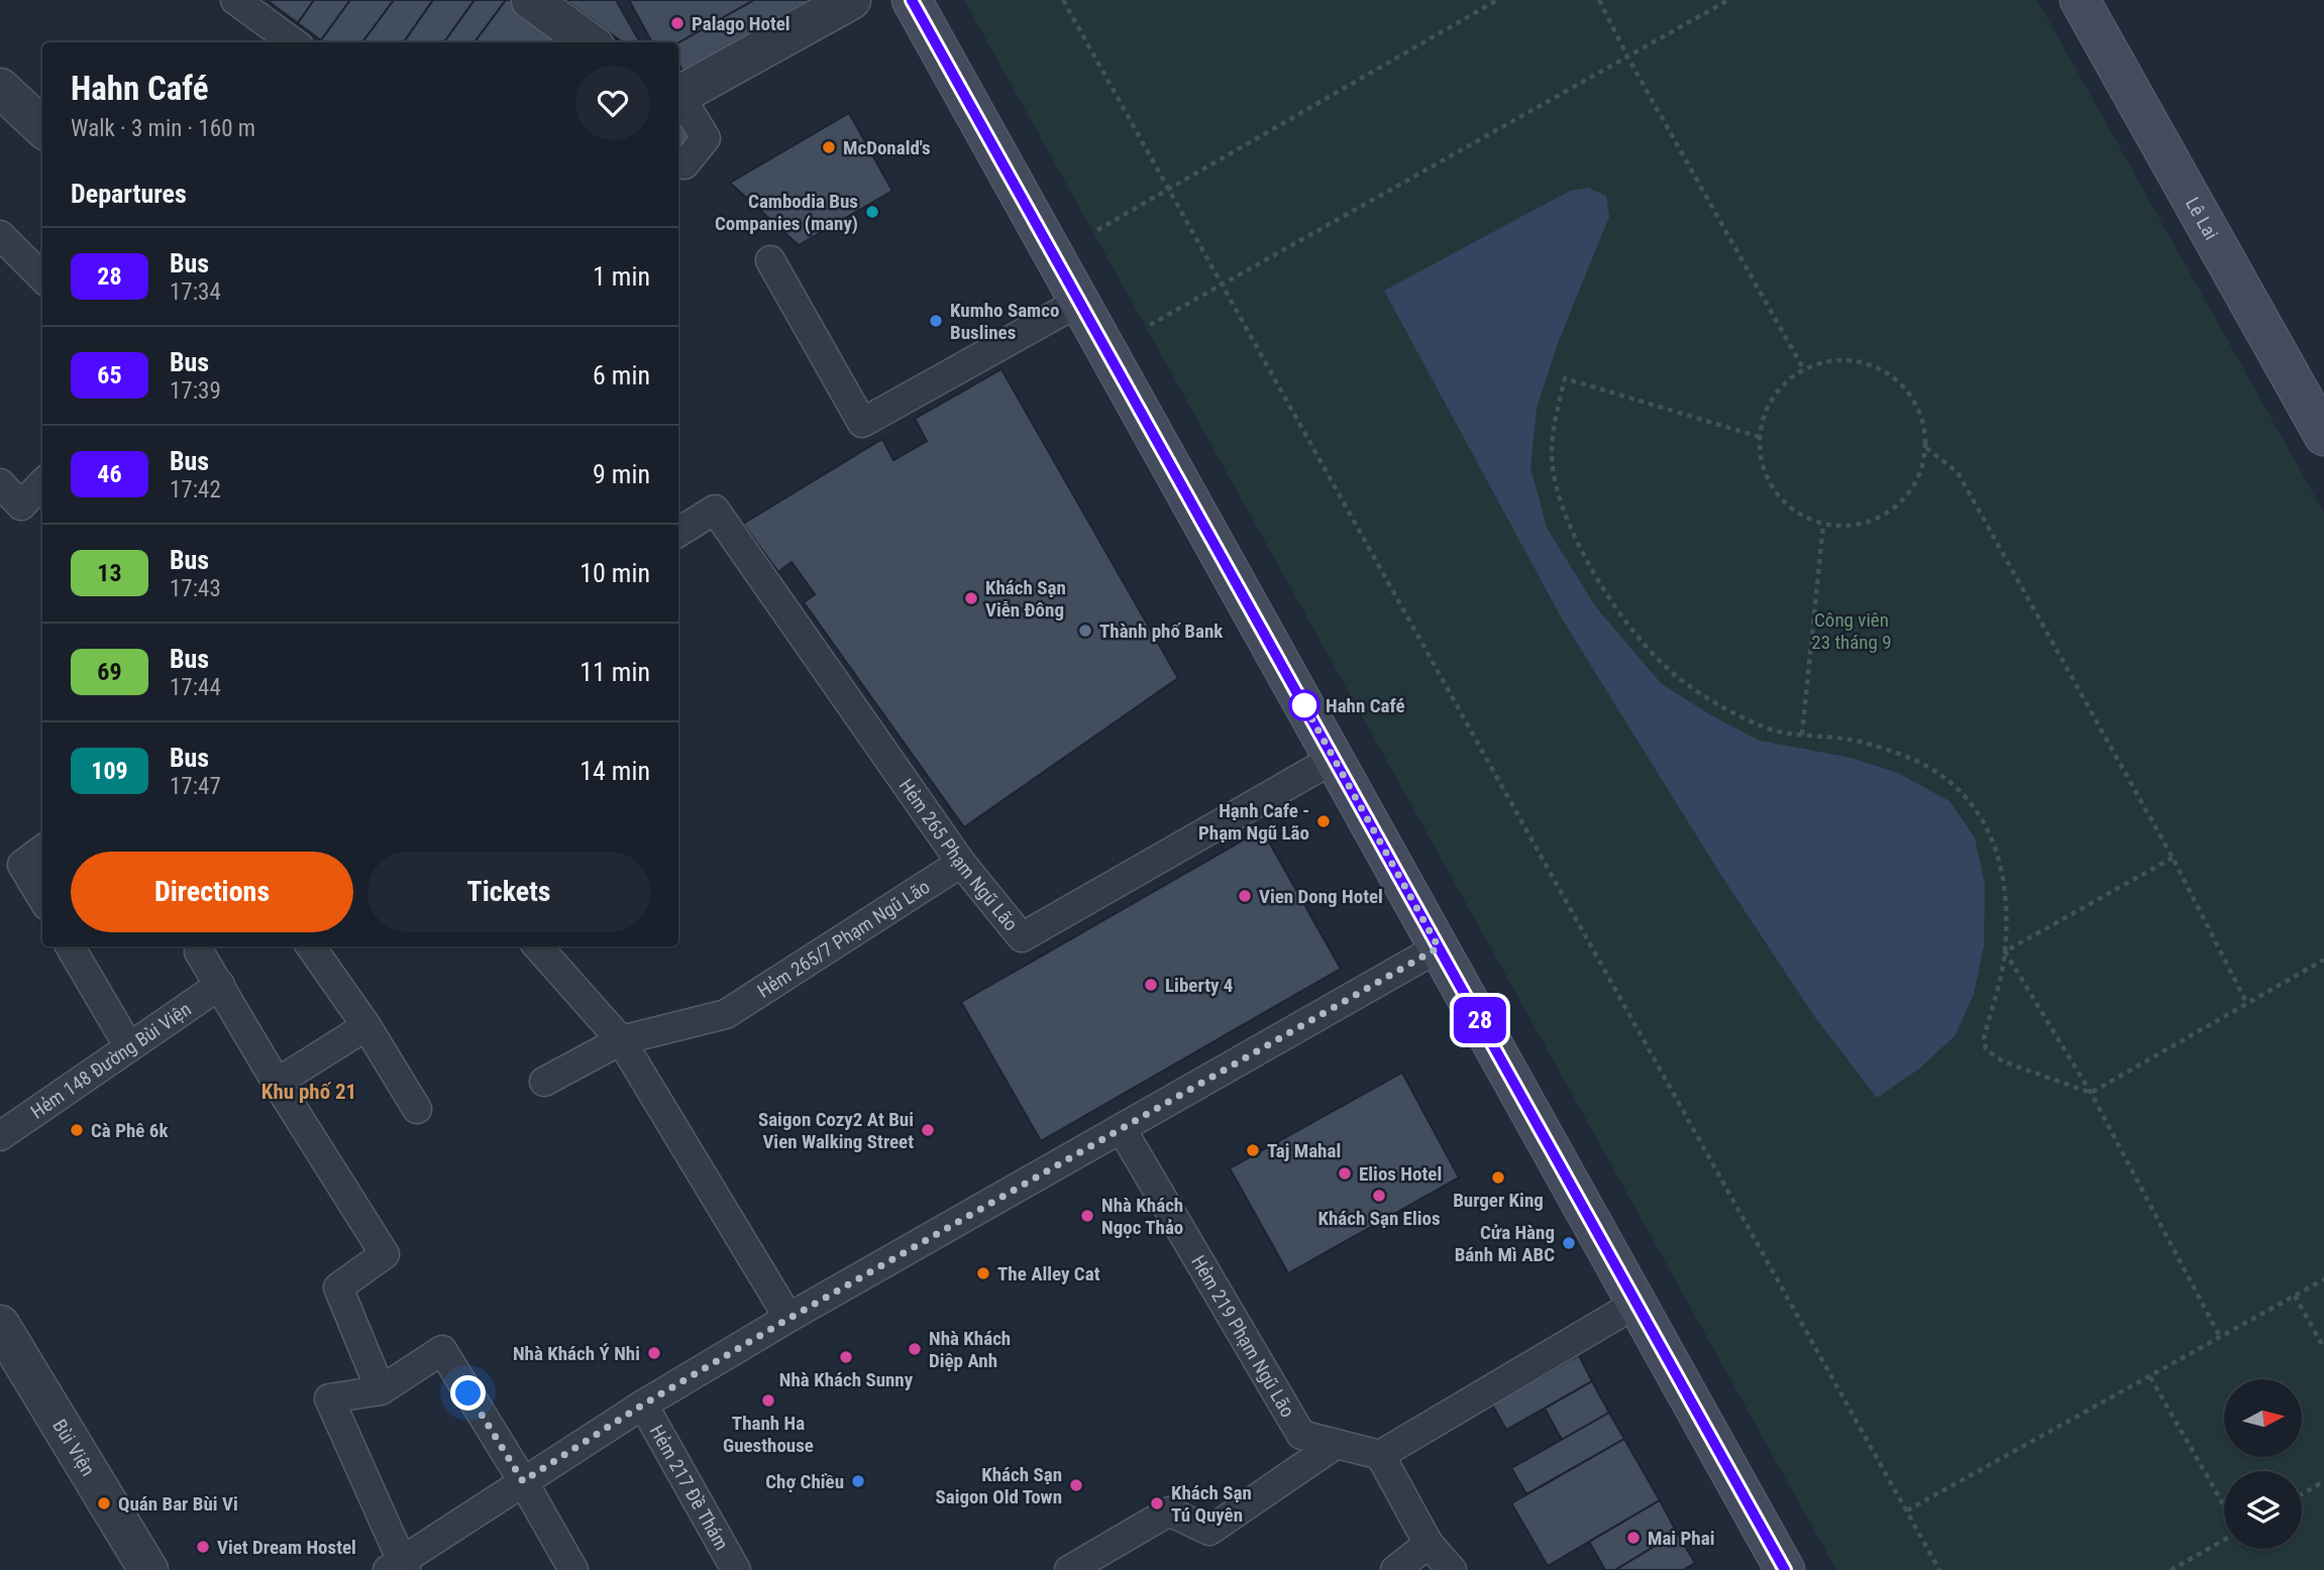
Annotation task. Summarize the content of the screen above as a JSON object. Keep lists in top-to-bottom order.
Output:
{
  "streets": {
    "main road": ["Lê Lai"],
    "street": ["Bùi Viện"],
    "lane": [
      "Hẻm 265 Phạm Ngũ Lão",
      "Hẻm 265/7 Phạm Ngũ Lão",
      "Hẻm 148 Đường Bùi Viện",
      "Hẻm 219 Phạm Ngũ Lão",
      "Hẻm 217 Ðề Thám"
    ]
  },
  "crossings": [
    ["Hẻm 265 Phạm Ngũ Lão", "Hẻm 265/7 Phạm Ngũ Lão"]
  ],
  "districts": ["Khu phố 21"],
  "parks": ["Công viên 23 tháng 9"],
  "places": [
    "Palago Hotel",
    "McDonald's",
    "Cambodia Bus Companies (many)",
    "Kumho Samco Buslines",
    "Khách Sạn Viễn Đông",
    "Thành phố Bank",
    "Hahn Café",
    "Hạnh Cafe - Phạm Ngũ Lão",
    "Vien Dong Hotel",
    "Liberty 4",
    "Cà Phê 6k",
    "Saigon Cozy2 At Bui Vien Walking Street",
    "Taj Mahal",
    "Elios Hotel",
    "Burger King",
    "Khách Sạn Elios",
    "Nhà Khách Ngọc Thảo",
    "Cửa Hàng Bánh Mì ABC",
    "The Alley Cat",
    "Nhà Khách Diệp Anh",
    "Nhà Khách Ý Nhi",
    "Nhà Khách Sunny",
    "Thanh Ha Guesthouse",
    "Chợ Chiều",
    "Khách Sạn Saigon Old Town",
    "Quán Bar Bùi Vi",
    "Khách Sạn Tú Quyên",
    "Mai Phai",
    "Viet Dream Hostel"
  ],
  "lines": ["bus line 28"],
  "north": "right",
  "page": {
    "on_map": "28",
    "heading": [
      ["Hahn Café", "Walk · 3 min · 160 m"],
      "Departures"
    ],
    "list": [
      {
        "mark": "28",
        "name": "Bus",
        "note": "17:34",
        "value": "1 min"
      },
      {
        "mark": "65",
        "name": "Bus",
        "note": "17:39",
        "value": "6 min"
      },
      {
        "mark": "46",
        "name": "Bus",
        "note": "17:42",
        "value": "9 min"
      },
      {
        "mark": "13",
        "name": "Bus",
        "note": "17:43",
        "value": "10 min"
      },
      {
        "mark": "69",
        "name": "Bus",
        "note": "17:44",
        "value": "11 min"
      },
      {
        "mark": "109",
        "name": "Bus",
        "note": "17:47",
        "value": "14 min"
      }
    ],
    "buttons": ["Directions", "Tickets"]
  }
}
